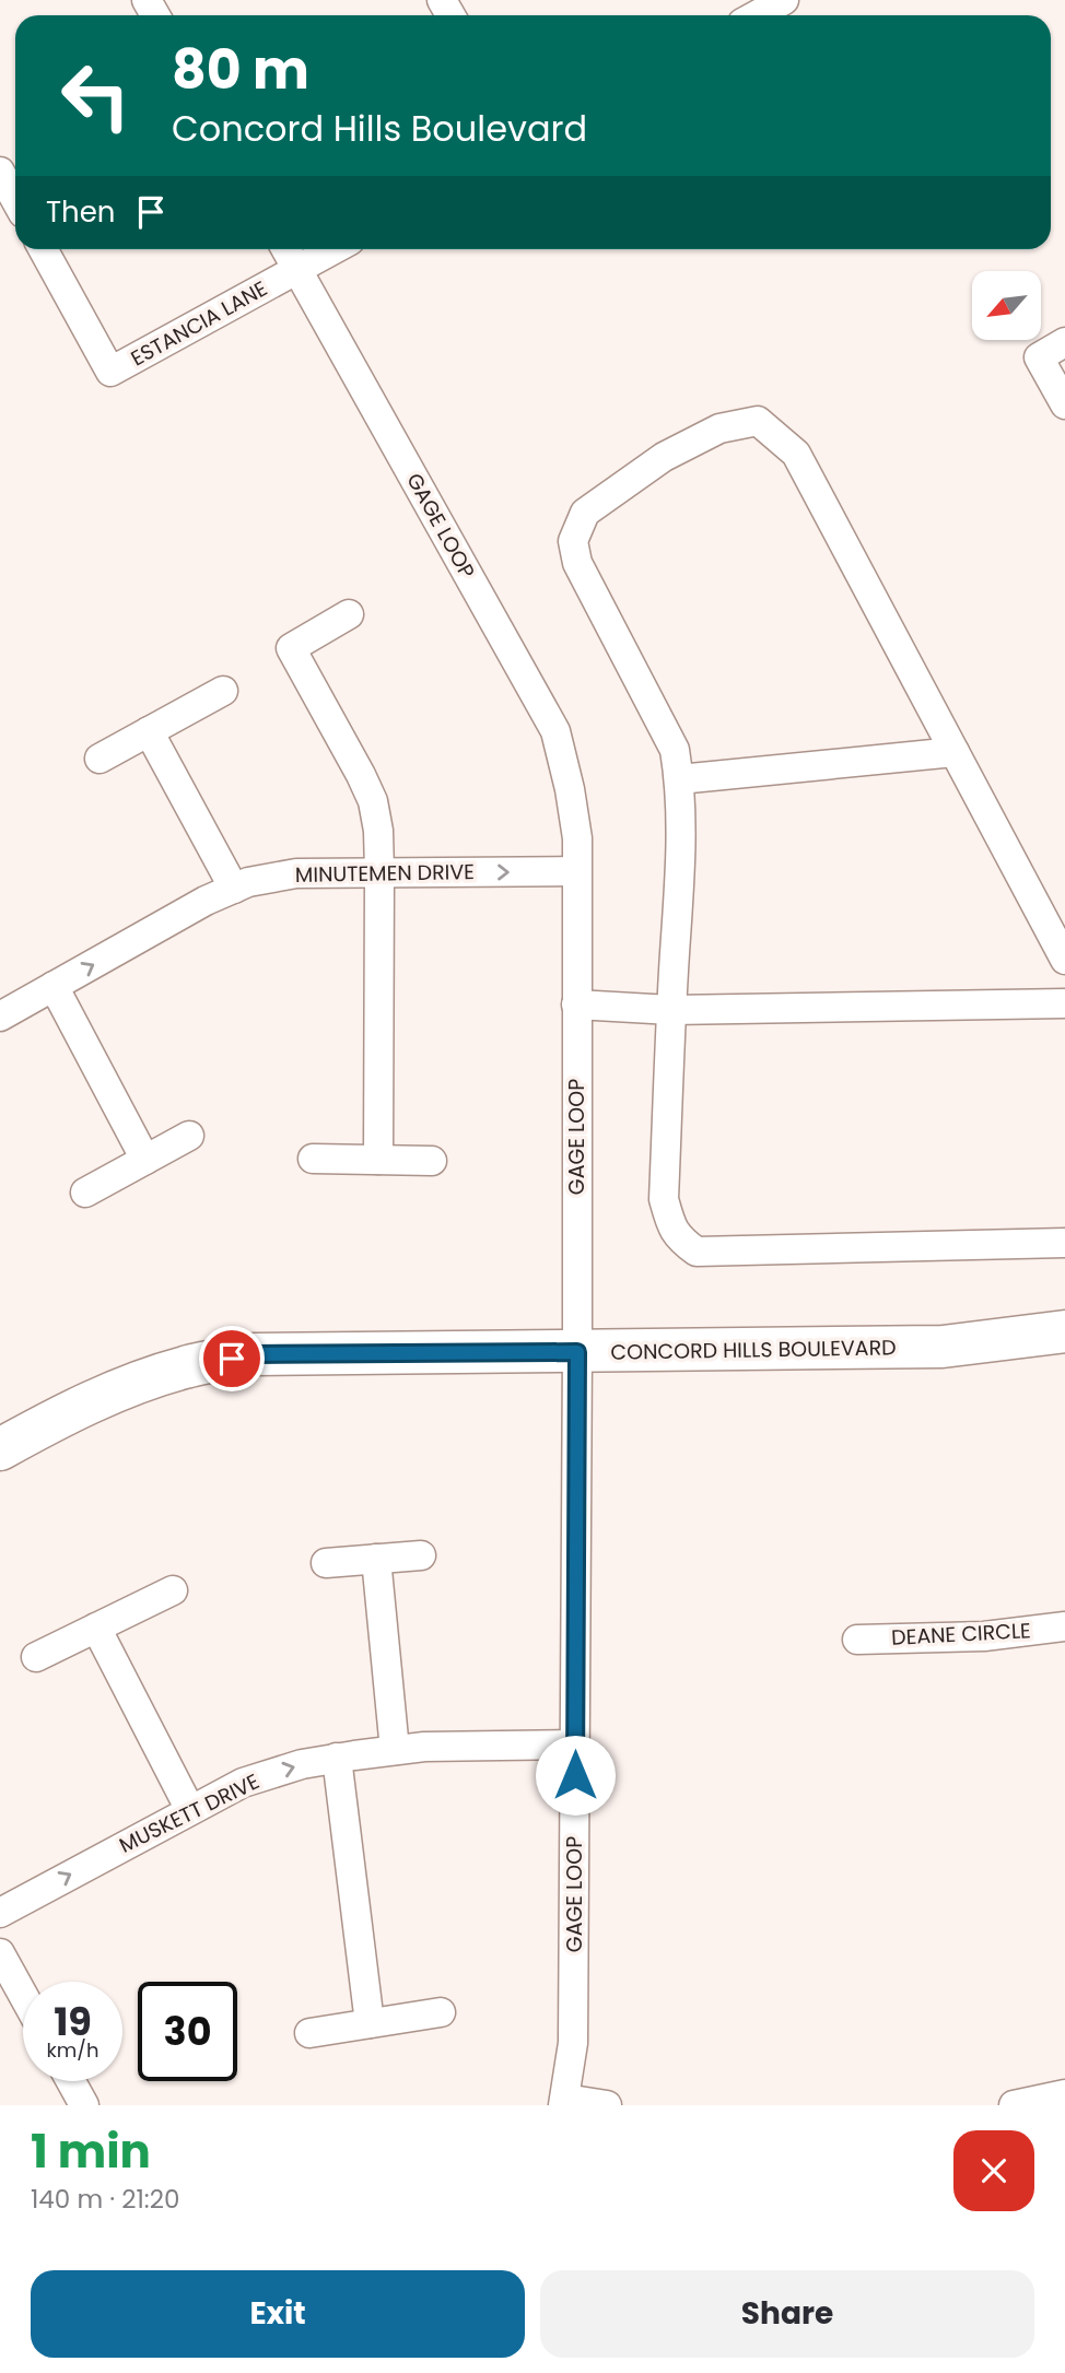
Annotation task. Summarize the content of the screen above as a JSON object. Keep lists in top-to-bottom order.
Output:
{
  "streets": {
    "street": [
      "ESTANCIA LANE",
      "GAGE LOOP",
      "MINUTEMEN DRIVE",
      "CONCORD HILLS BOULEVARD",
      "DEANE CIRCLE",
      "MUSKETT DRIVE"
    ]
  },
  "crossings": [
    ["ESTANCIA LANE", "GAGE LOOP"],
    ["GAGE LOOP", "MINUTEMEN DRIVE"],
    ["GAGE LOOP", "CONCORD HILLS BOULEVARD"],
    ["GAGE LOOP", "MUSKETT DRIVE"]
  ],
  "one_way": ["MINUTEMEN DRIVE"],
  "north": "bottom left",
  "page": {
    "turn": ["80 m", "Concord Hills Boulevard"],
    "then": "Then",
    "speed": "19 km/h",
    "limit": "30",
    "heading": ["1 min", "140 m · 21:20"],
    "buttons": ["Exit", "Share"]
  }
}
